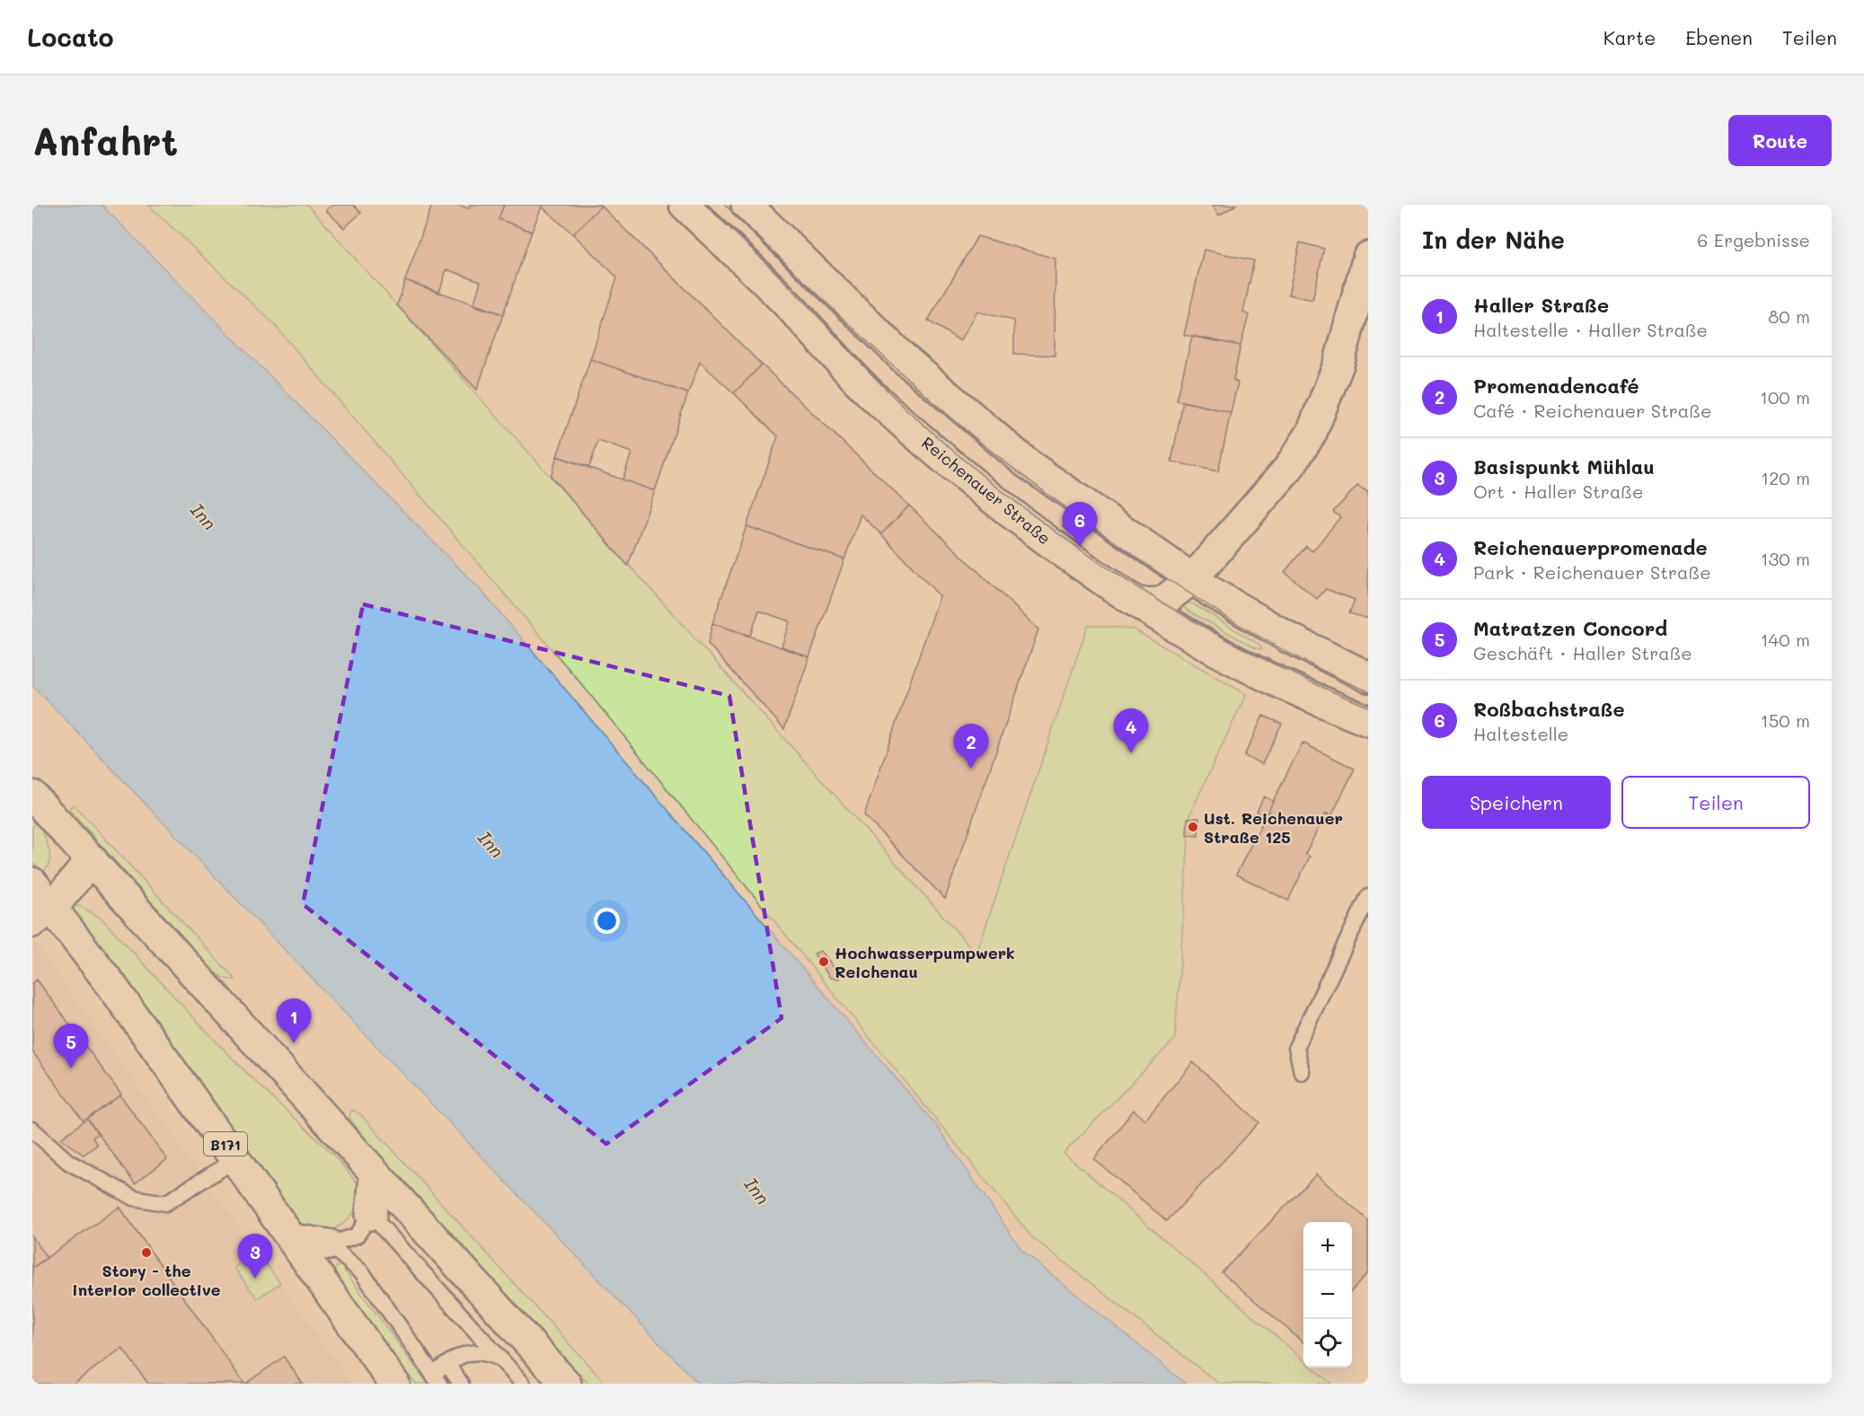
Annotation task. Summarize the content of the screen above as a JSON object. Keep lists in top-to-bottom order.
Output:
{
  "streets": {
    "street": ["Reichenauer Straße", "B171"]
  },
  "water": ["Inn"],
  "places": ["Ust. Reichenauer Straße 125", "Hochwasserpumpwerk Reichenau", "Story - the interior collective"],
  "page": {
    "header": "Locato",
    "nav": ["Karte", "Ebenen", "Teilen"],
    "buttons": [
      "Route",
      ["Speichern", "Teilen"]
    ],
    "title": "Anfahrt",
    "heading": ["In der Nähe", "6 Ergebnisse"],
    "list": [
      {
        "mark": "1",
        "name": "Haller Straße",
        "note": "Haltestelle · Haller Straße",
        "value": "80 m"
      },
      {
        "mark": "2",
        "name": "Promenadencafé",
        "note": "Café · Reichenauer Straße",
        "value": "100 m"
      },
      {
        "mark": "3",
        "name": "Basispunkt Mühlau",
        "note": "Ort · Haller Straße",
        "value": "120 m"
      },
      {
        "mark": "4",
        "name": "Reichenauerpromenade",
        "note": "Park · Reichenauer Straße",
        "value": "130 m"
      },
      {
        "mark": "5",
        "name": "Matratzen Concord",
        "note": "Geschäft · Haller Straße",
        "value": "140 m"
      },
      {
        "mark": "6",
        "name": "Roßbachstraße",
        "note": "Haltestelle",
        "value": "150 m"
      }
    ],
    "pins": [
      "6",
      "4",
      "2",
      "1",
      "5",
      "3"
    ],
    "map_buttons": ["+", "−"]
  }
}
